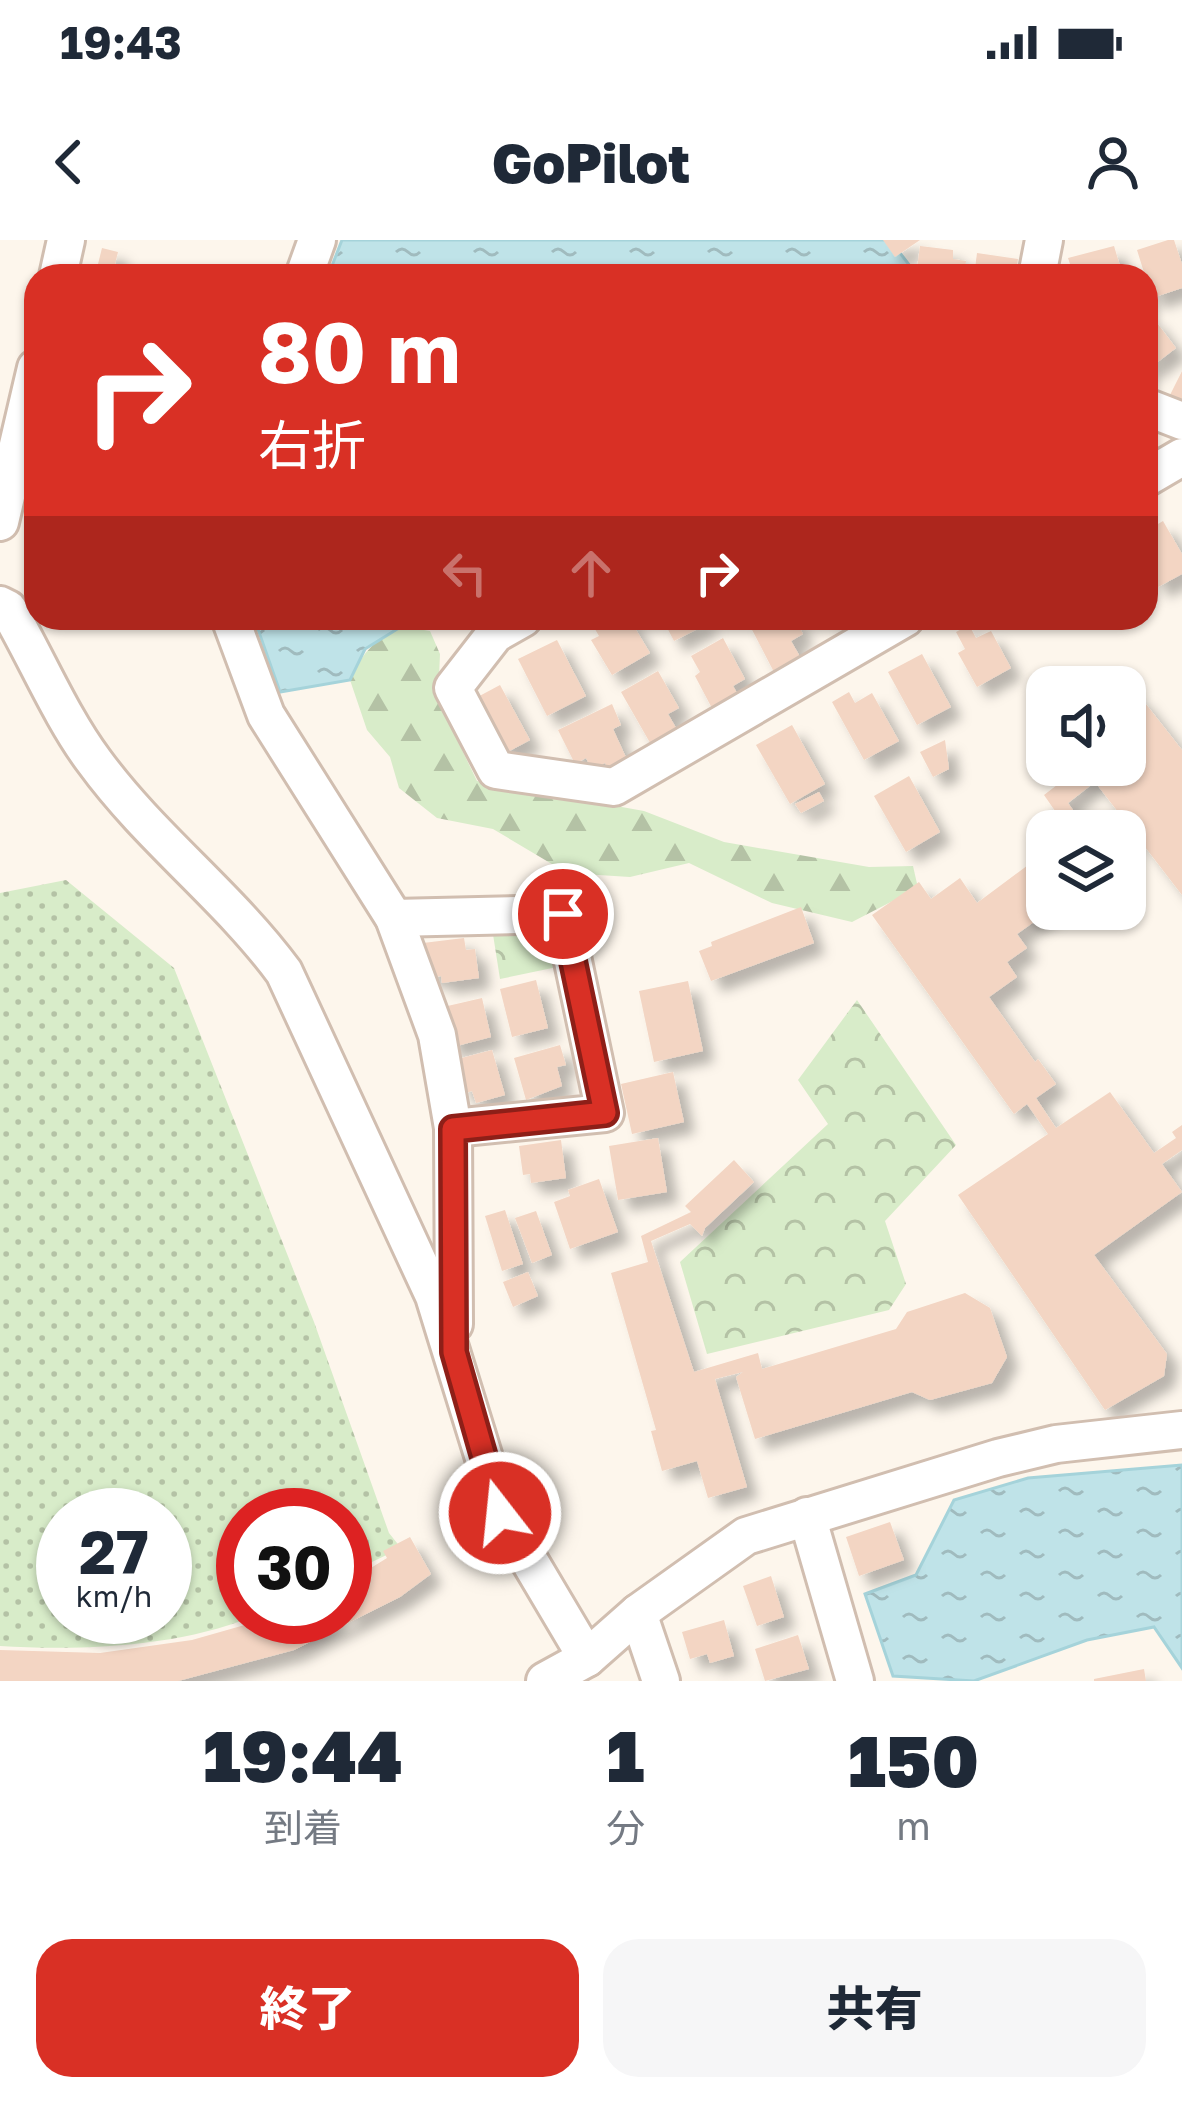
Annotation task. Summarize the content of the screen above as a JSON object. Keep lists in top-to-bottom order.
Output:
{
  "page": {
    "status": "19:43",
    "header": "GoPilot",
    "turn": ["80 m", "右折"],
    "speed": "27 km/h",
    "limit": "30",
    "eta": [
      "19:44",
      "到着",
      "1",
      "分",
      "150",
      "m"
    ],
    "buttons": ["終了", "共有"]
  }
}
